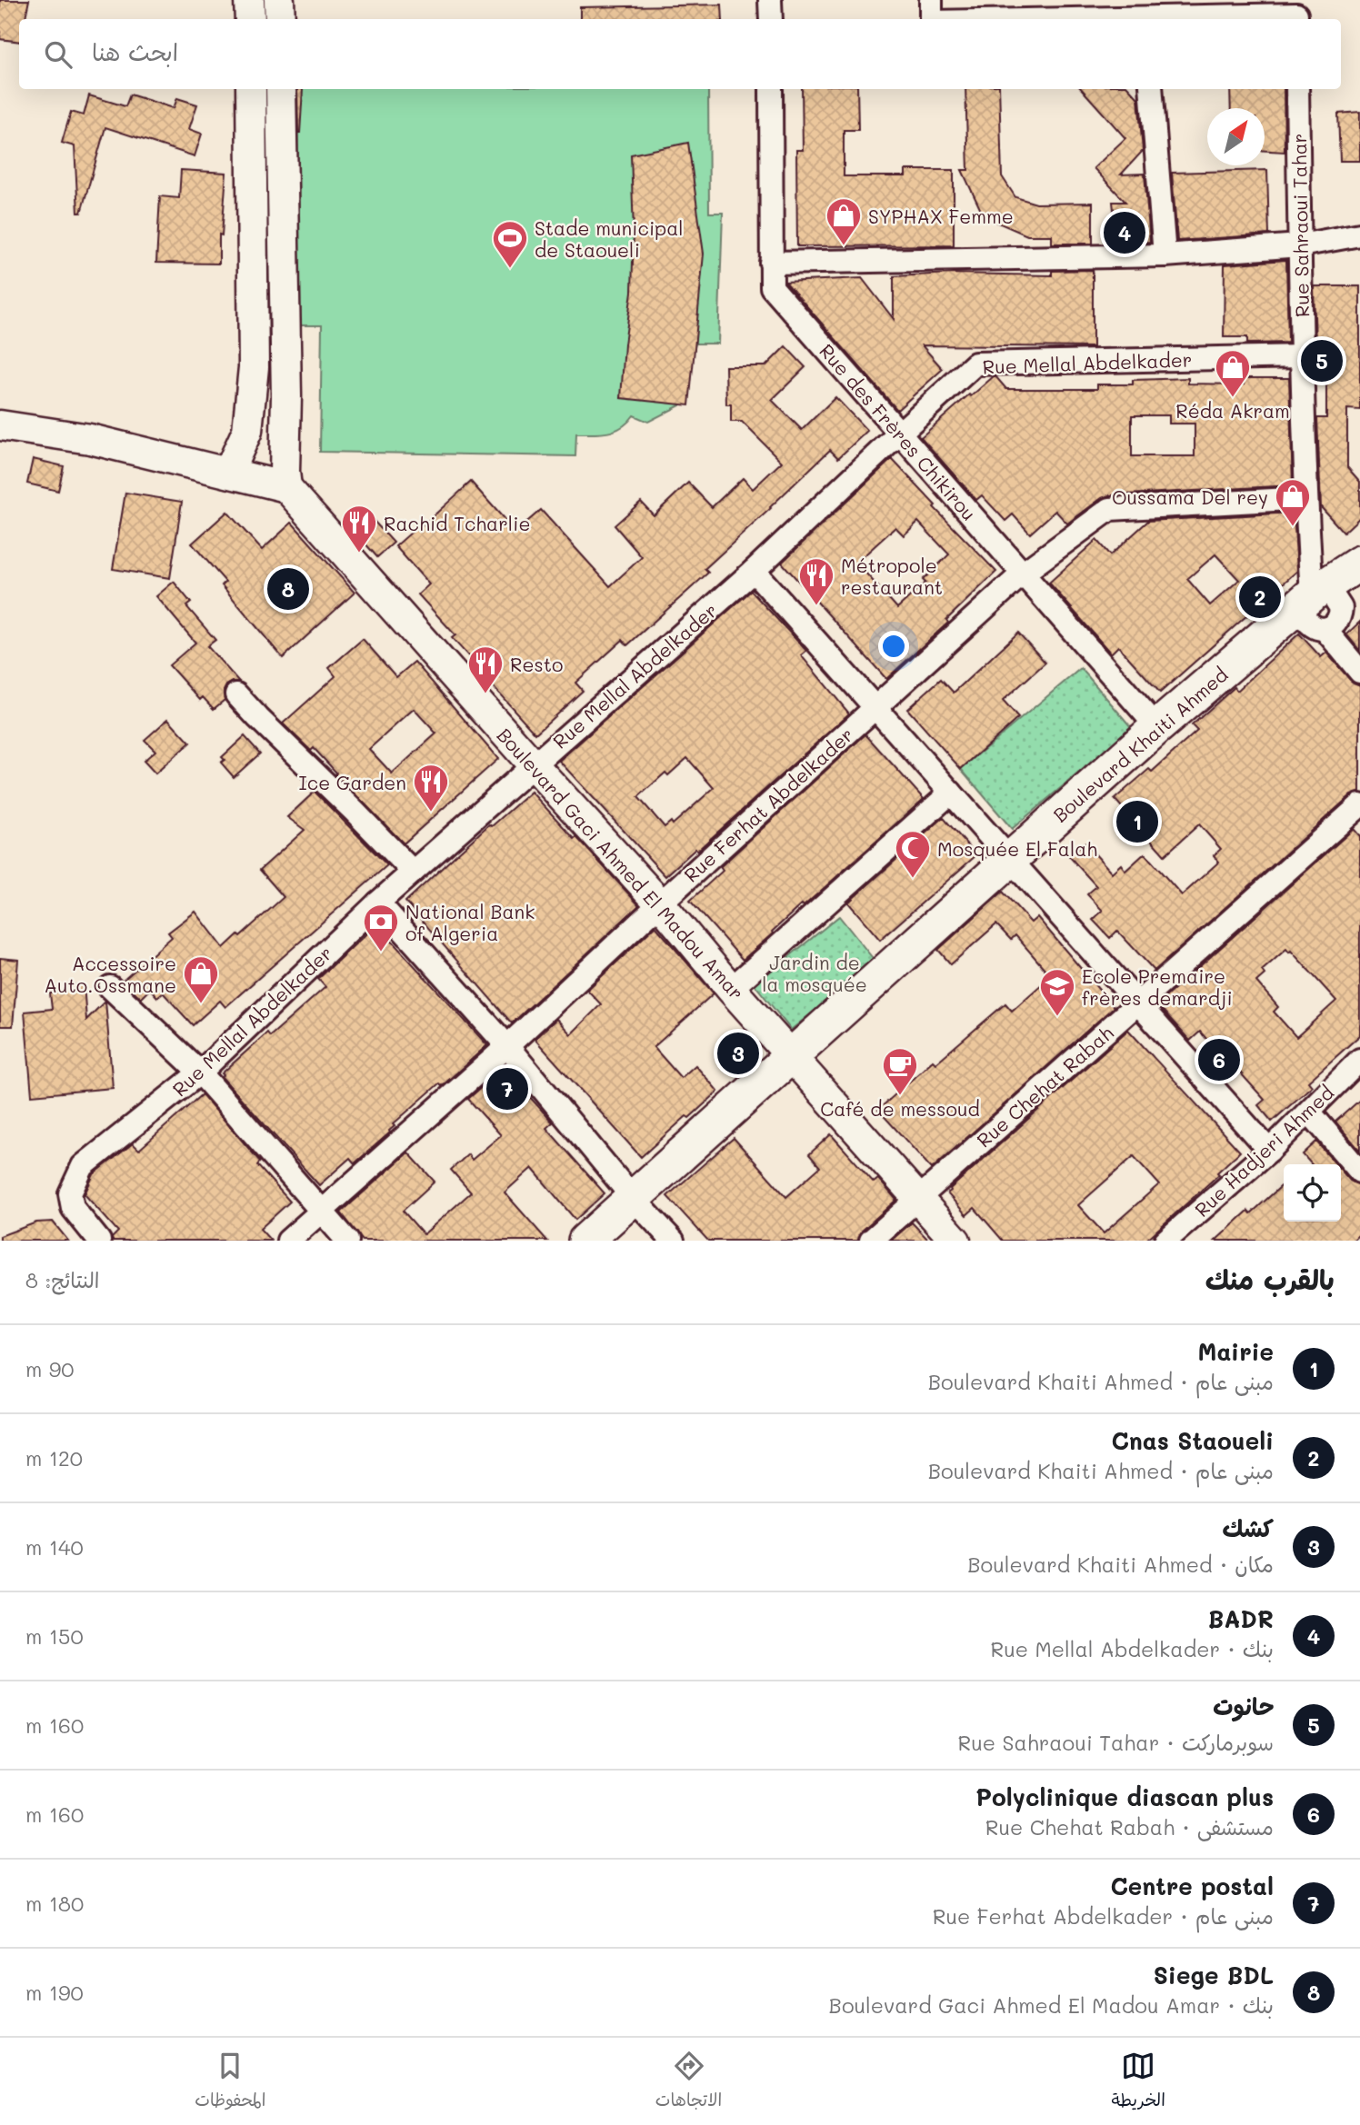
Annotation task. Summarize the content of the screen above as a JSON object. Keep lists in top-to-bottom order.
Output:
{
  "streets": {
    "highway": ["Boulevard Khaiti Ahmed"],
    "main road": ["Boulevard Gaci Ahmed El Madou Amar"],
    "street": [
      "Rue Sahraoui Tahar",
      "Rue Mellal Abdelkader",
      "Rue des Frères Chikirou",
      "Rue Ferhat Abdelkader",
      "Rue Chehat Rabah",
      "Rue Hadjeri Ahmed"
    ]
  },
  "crossings": [
    ["Rue Sahraoui Tahar", "Rue Mellal Abdelkader"],
    ["Rue Sahraoui Tahar", "Boulevard Khaiti Ahmed"],
    ["Rue Sahraoui Tahar", "Rue Ferhat Abdelkader"],
    ["Rue Mellal Abdelkader", "Rue des Frères Chikirou"],
    ["Rue Mellal Abdelkader", "Boulevard Gaci Ahmed El Madou Amar"],
    ["Rue des Frères Chikirou", "Boulevard Khaiti Ahmed"],
    ["Rue des Frères Chikirou", "Rue Ferhat Abdelkader"],
    ["Boulevard Khaiti Ahmed", "Boulevard Gaci Ahmed El Madou Amar"],
    ["Rue Ferhat Abdelkader", "Boulevard Gaci Ahmed El Madou Amar"],
    ["Boulevard Gaci Ahmed El Madou Amar", "Rue Chehat Rabah"]
  ],
  "parks": ["Jardin de la mosquée"],
  "places": {
    "shop": [
      "SYPHAX Femme",
      "Réda Akram",
      "Oussama Del rey",
      "Accessoire Auto.Ossmane"
    ],
    "sports": ["Stade municipal de Staoueli"],
    "restaurant": [
      "Rachid Tcharlie",
      "Métropole restaurant",
      "Resto",
      "Ice Garden"
    ],
    "mosque": ["Mosquée El Falah"],
    "bank": ["National Bank of Algeria"],
    "school or university": ["Ecole Premaire frères demardji"],
    "cafe": ["Café de messoud"]
  },
  "north": "top right",
  "page": {
    "search": "ابحث هنا",
    "pins": [
      "4",
      "5",
      "8",
      "2",
      "1",
      "3",
      "6",
      "7"
    ],
    "heading": ["بالقرب منك", "النتائج: 8"],
    "list": [
      {
        "mark": "1",
        "name": "Mairie",
        "note": "مبنى عام · Boulevard Khaiti Ahmed",
        "value": "90 m"
      },
      {
        "mark": "2",
        "name": "Cnas Staoueli",
        "note": "مبنى عام · Boulevard Khaiti Ahmed",
        "value": "120 m"
      },
      {
        "mark": "3",
        "name": "كشك",
        "note": "مكان · Boulevard Khaiti Ahmed",
        "value": "140 m"
      },
      {
        "mark": "4",
        "name": "BADR",
        "note": "بنك · Rue Mellal Abdelkader",
        "value": "150 m"
      },
      {
        "mark": "5",
        "name": "حانوت",
        "note": "سوبرماركت · Rue Sahraoui Tahar",
        "value": "160 m"
      },
      {
        "mark": "6",
        "name": "Polyclinique diascan plus",
        "note": "مستشفى · Rue Chehat Rabah",
        "value": "160 m"
      },
      {
        "mark": "7",
        "name": "Centre postal",
        "note": "مبنى عام · Rue Ferhat Abdelkader",
        "value": "180 m"
      },
      {
        "mark": "8",
        "name": "Siege BDL",
        "note": "بنك · Boulevard Gaci Ahmed El Madou Amar",
        "value": "190 m"
      }
    ],
    "nav": ["الخريطة", "الاتجاهات", "المحفوظات"]
  }
}
